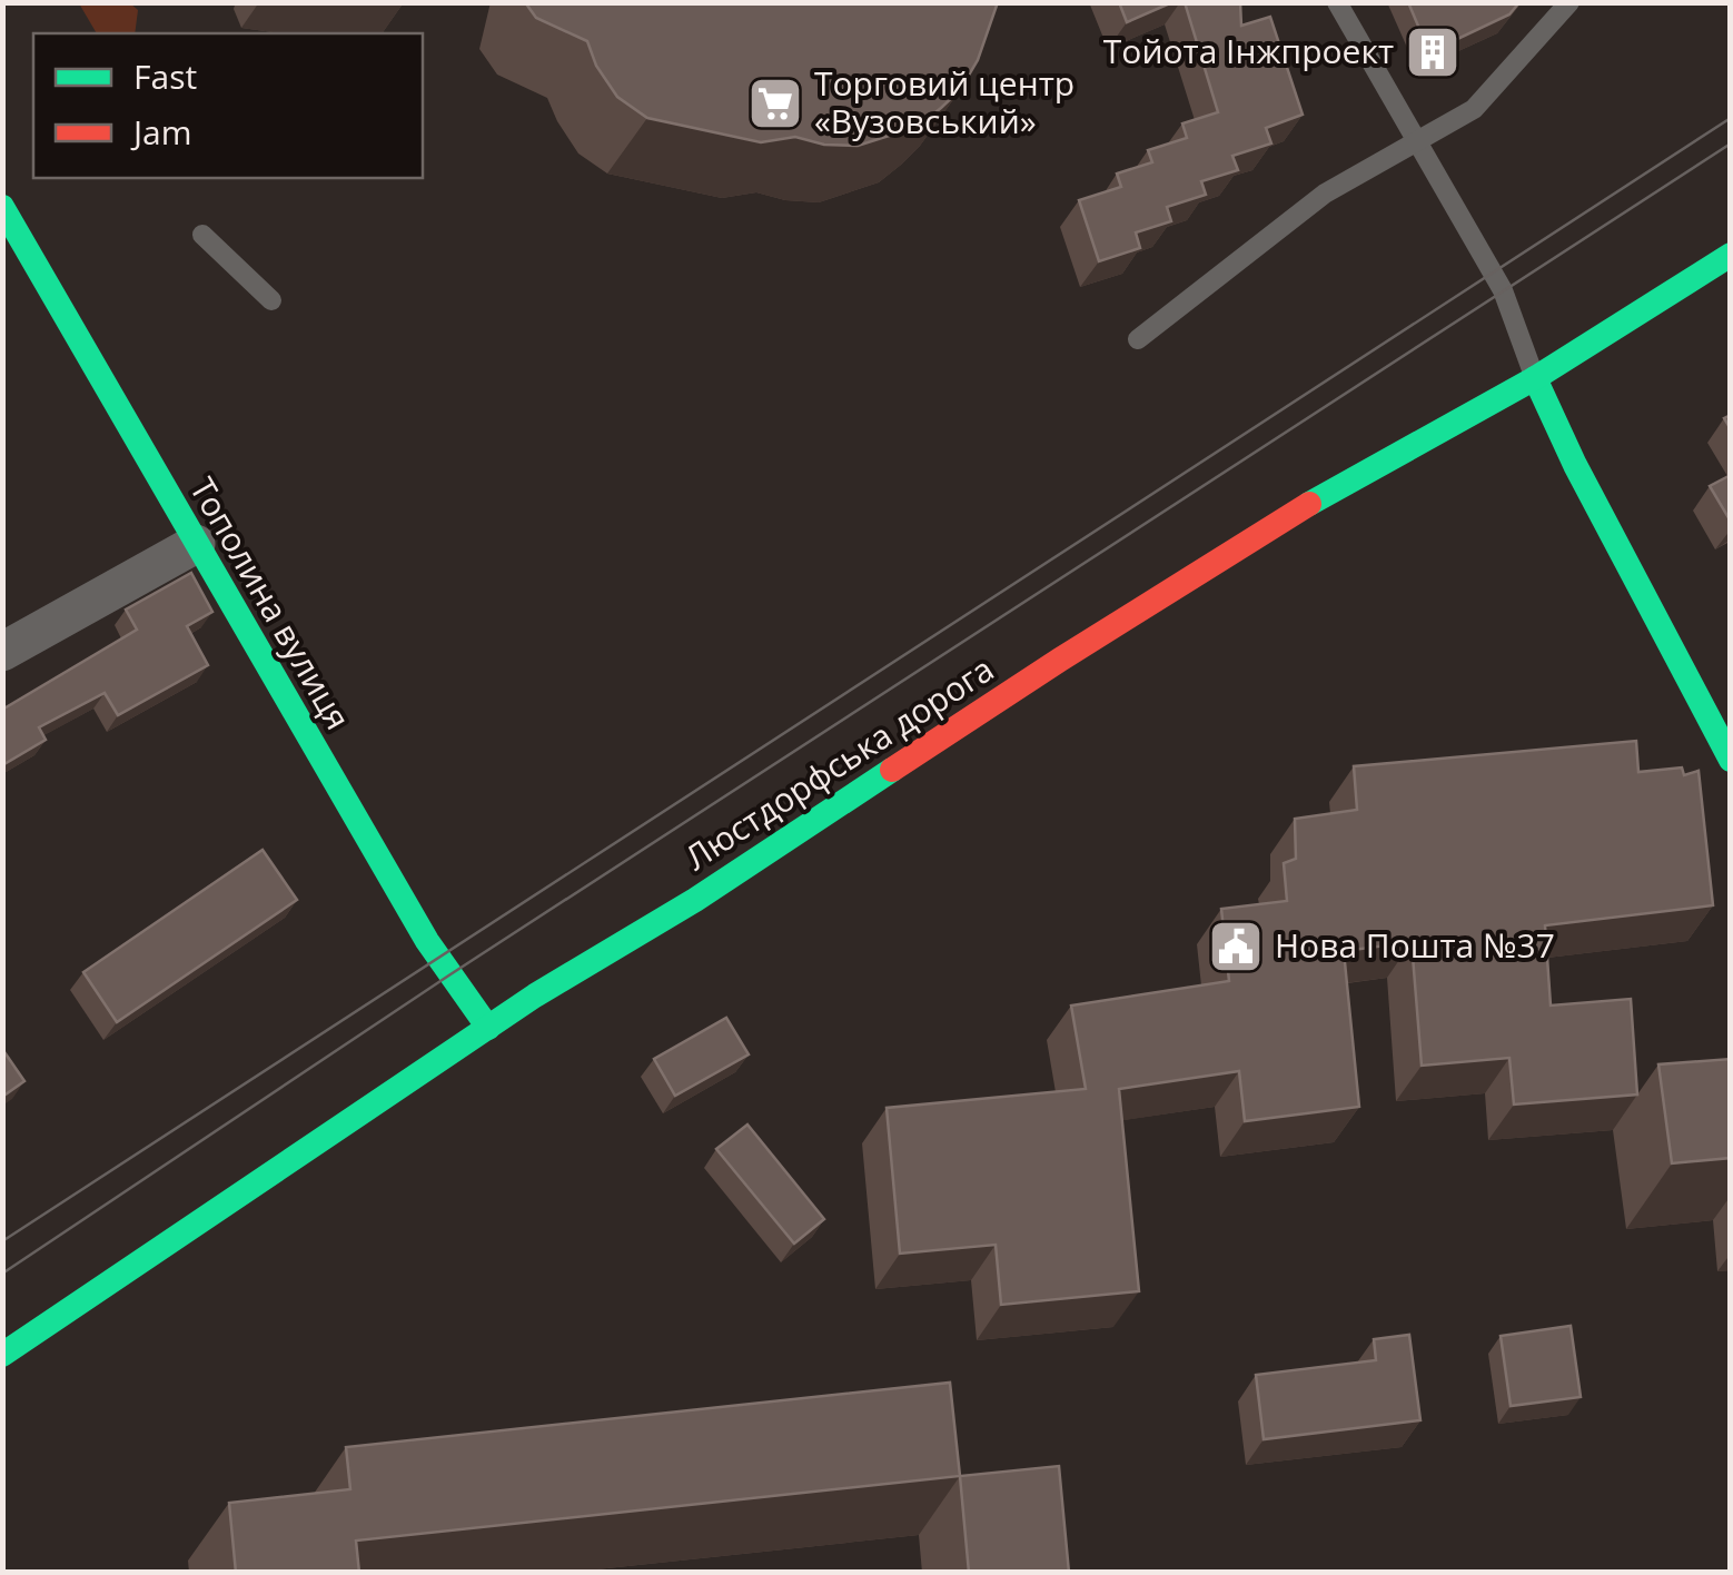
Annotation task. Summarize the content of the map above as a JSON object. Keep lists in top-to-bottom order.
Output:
{
  "streets": {
    "main road": ["Тополина вулиця", "Люстдорфська дорога"]
  },
  "crossings": [
    ["Тополина вулиця", "Люстдорфська дорога"]
  ],
  "places": {
    "building": ["Тойота Інжпроект"],
    "supermarket": ["Торговий центр «Вузовський»"],
    "public building": ["Нова Пошта №37"]
  },
  "legend": ["Fast", "Jam"]
}
